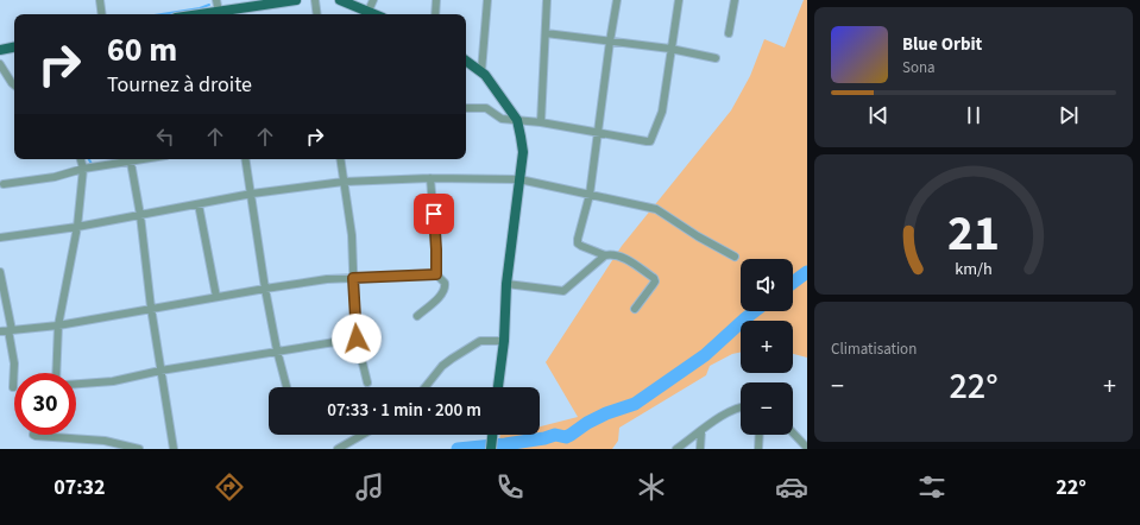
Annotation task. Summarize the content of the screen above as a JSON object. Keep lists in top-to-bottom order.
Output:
{
  "page": {
    "turn": ["60 m", "Tournez à droite"],
    "song": ["Blue Orbit", "Sona"],
    "map_buttons": ["+", "−"],
    "tile": "Climatisation",
    "heat": ["−", "22°", "+"],
    "limit": "30",
    "trip": "07:33 · 1 min · 200 m",
    "tabs": ["07:32", "22°"],
    "gauge": ["21", "km/h"]
  }
}
